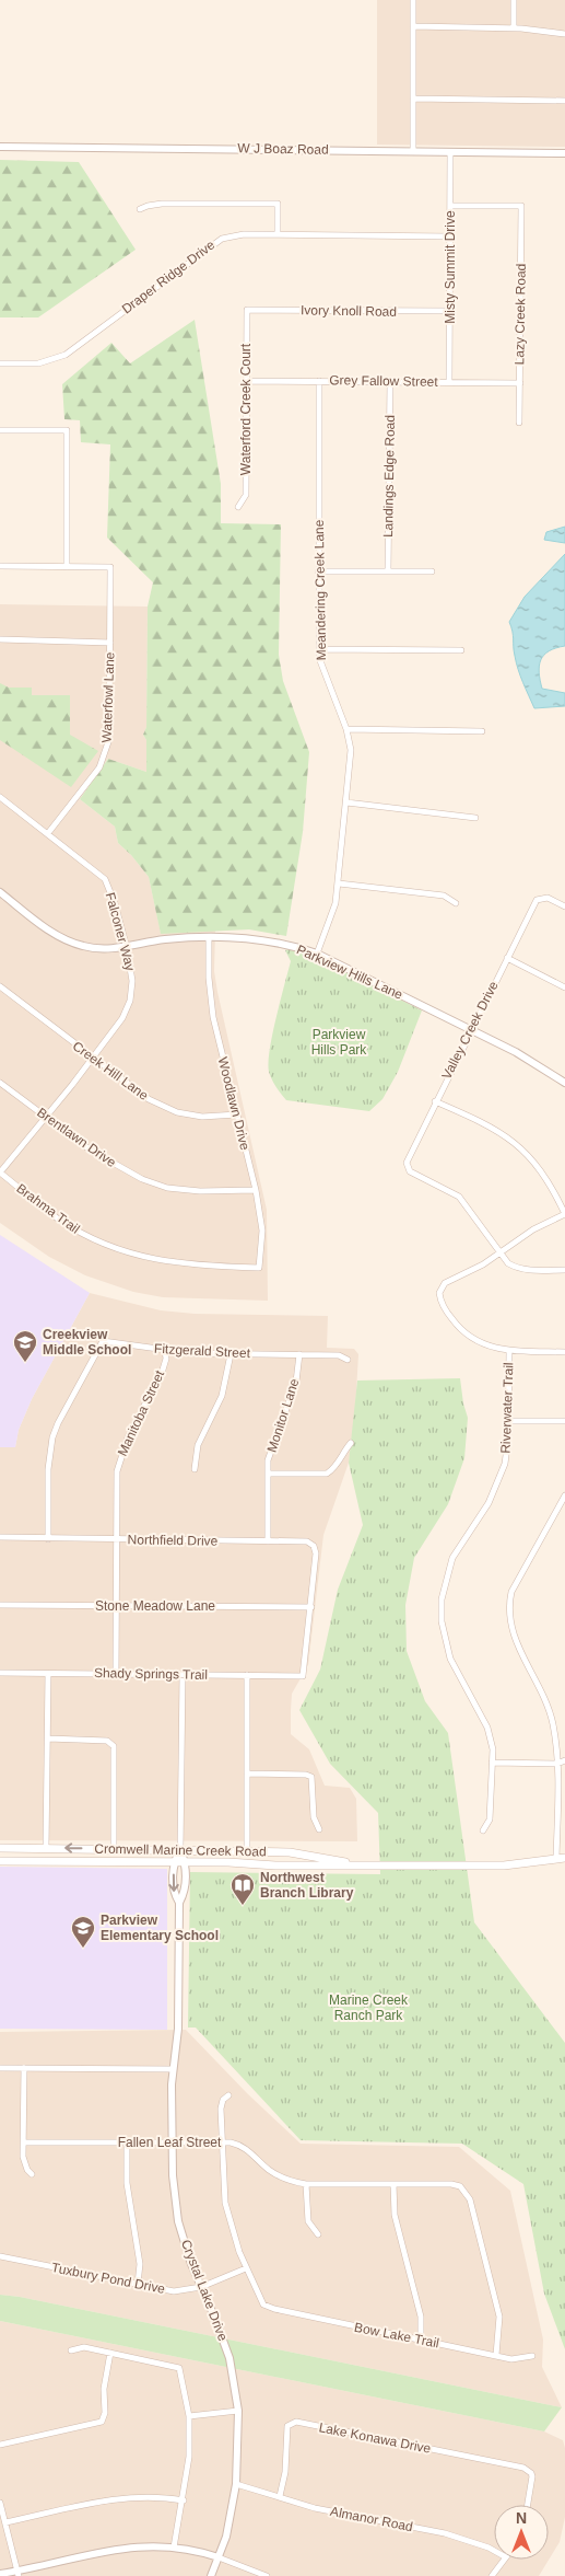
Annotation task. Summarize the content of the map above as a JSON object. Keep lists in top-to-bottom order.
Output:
{
  "streets": {
    "main road": ["Cromwell Marine Creek Road"],
    "street": [
      "W J Boaz Road",
      "Misty Summit Drive",
      "Draper Ridge Drive",
      "Ivory Knoll Road",
      "Lazy Creek Road",
      "Grey Fallow Street",
      "Waterford Creek Court",
      "Landings Edge Road",
      "Meandering Creek Lane",
      "Waterfowl Lane",
      "Falconer Way",
      "Parkview Hills Lane",
      "Valley Creek Drive",
      "Creek Hill Lane",
      "Woodlawn Drive",
      "Brentlawn Drive",
      "Brahma Trail",
      "Fitzgerald Street",
      "Riverwater Trail",
      "Manitoba Street",
      "Monitor Lane",
      "Northfield Drive",
      "Stone Meadow Lane",
      "Shady Springs Trail",
      "Fallen Leaf Street",
      "Tuxbury Pond Drive",
      "Crystal Lake Drive",
      "Bow Lake Trail",
      "Lake Konawa Drive",
      "Almanor Road"
    ]
  },
  "crossings": [
    ["W J Boaz Road", "Misty Summit Drive"],
    ["Misty Summit Drive", "Draper Ridge Drive"],
    ["Misty Summit Drive", "Ivory Knoll Road"],
    ["Misty Summit Drive", "Lazy Creek Road"],
    ["Misty Summit Drive", "Grey Fallow Street"],
    ["Ivory Knoll Road", "Waterford Creek Court"],
    ["Lazy Creek Road", "Grey Fallow Street"],
    ["Grey Fallow Street", "Waterford Creek Court"],
    ["Grey Fallow Street", "Landings Edge Road"],
    ["Grey Fallow Street", "Meandering Creek Lane"],
    ["Meandering Creek Lane", "Parkview Hills Lane"],
    ["Waterfowl Lane", "Falconer Way"],
    ["Falconer Way", "Parkview Hills Lane"],
    ["Falconer Way", "Creek Hill Lane"],
    ["Falconer Way", "Brentlawn Drive"],
    ["Falconer Way", "Brahma Trail"],
    ["Parkview Hills Lane", "Valley Creek Drive"],
    ["Parkview Hills Lane", "Woodlawn Drive"],
    ["Creek Hill Lane", "Woodlawn Drive"],
    ["Woodlawn Drive", "Brentlawn Drive"],
    ["Woodlawn Drive", "Brahma Trail"],
    ["Fitzgerald Street", "Manitoba Street"],
    ["Fitzgerald Street", "Monitor Lane"],
    ["Fitzgerald Street", "Northfield Drive"],
    ["Manitoba Street", "Northfield Drive"],
    ["Manitoba Street", "Stone Meadow Lane"],
    ["Manitoba Street", "Shady Springs Trail"],
    ["Monitor Lane", "Northfield Drive"],
    ["Northfield Drive", "Stone Meadow Lane"],
    ["Northfield Drive", "Shady Springs Trail"],
    ["Stone Meadow Lane", "Shady Springs Trail"],
    ["Cromwell Marine Creek Road", "Crystal Lake Drive"],
    ["Fallen Leaf Street", "Crystal Lake Drive"],
    ["Fallen Leaf Street", "Bow Lake Trail"],
    ["Tuxbury Pond Drive", "Crystal Lake Drive"],
    ["Tuxbury Pond Drive", "Bow Lake Trail"],
    ["Crystal Lake Drive", "Almanor Road"],
    ["Lake Konawa Drive", "Almanor Road"]
  ],
  "parks": ["Parkview Hills Park", "Marine Creek Ranch Park"],
  "places": {
    "school or university": ["Creekview Middle School", "Parkview Elementary School"],
    "library": ["Northwest Branch Library"]
  },
  "north": "top"
}
